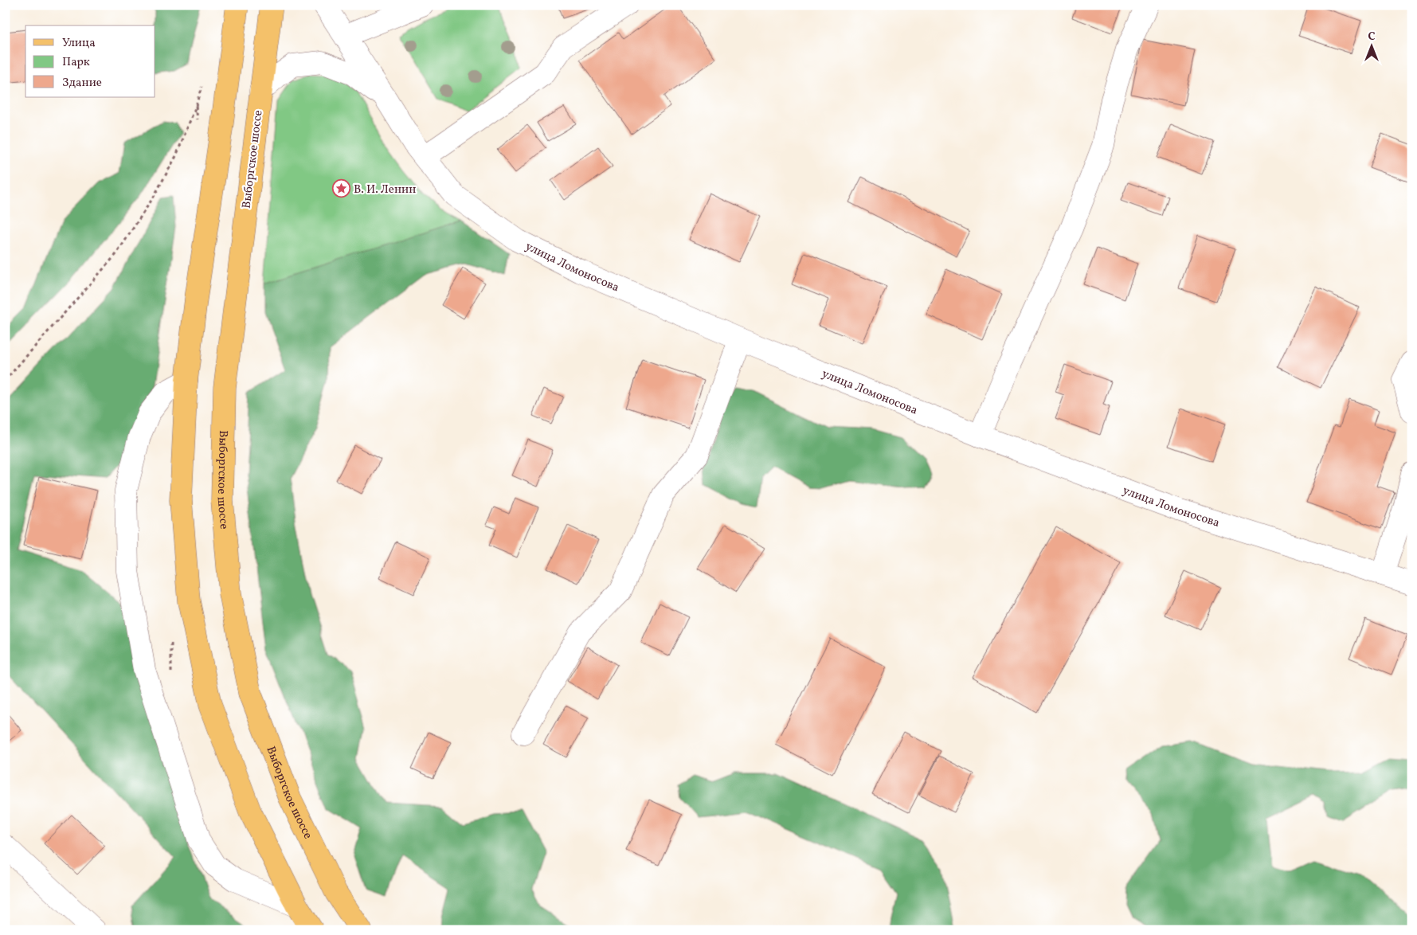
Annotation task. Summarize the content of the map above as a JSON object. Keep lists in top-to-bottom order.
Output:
{
  "streets": {
    "main road": ["Выборгское шоссе"],
    "street": ["улица Ломоносова"]
  },
  "crossings": [
    ["Выборгское шоссе", "улица Ломоносова"]
  ],
  "places": {
    "place": ["В. И. Ленин"]
  },
  "legend": ["Улица", "Парк", "Здание"],
  "north": "top"
}
